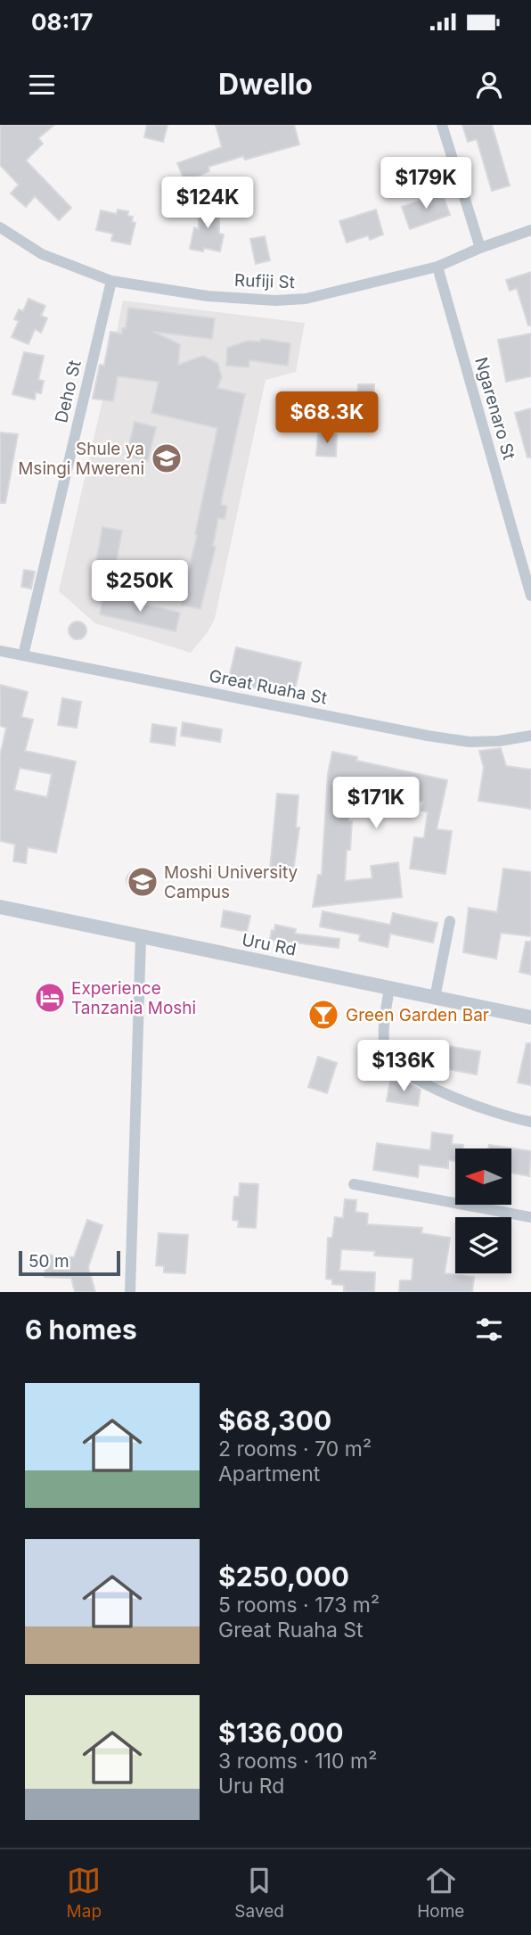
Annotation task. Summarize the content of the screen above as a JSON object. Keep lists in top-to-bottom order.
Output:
{
  "streets": {
    "street": [
      "Rufiji St",
      "Deho St",
      "Ngarenaro St",
      "Great Ruaha St",
      "Uru Rd"
    ]
  },
  "crossings": [
    ["Rufiji St", "Deho St"],
    ["Rufiji St", "Ngarenaro St"],
    ["Deho St", "Great Ruaha St"]
  ],
  "places": {
    "school or university": ["Shule ya Msingi Mwereni", "Moshi University Campus"],
    "hotel": ["Experience Tanzania Moshi"],
    "bar": ["Green Garden Bar"]
  },
  "scale_bar": "50 m",
  "north": "left",
  "page": {
    "status": "08:17",
    "header": "Dwello",
    "price": [
      "$179K",
      "$124K",
      "$68.3K",
      "$250K",
      "$171K",
      "$136K"
    ],
    "scale": "50 m",
    "heading": "6 homes",
    "list": [
      {
        "name": "$68,300",
        "note": "2 rooms · 70 m² · Apartment"
      },
      {
        "name": "$250,000",
        "note": "5 rooms · 173 m² · Great Ruaha St"
      },
      {
        "name": "$136,000",
        "note": "3 rooms · 110 m² · Uru Rd"
      }
    ],
    "tabs": ["Map", "Saved", "Home"]
  }
}
